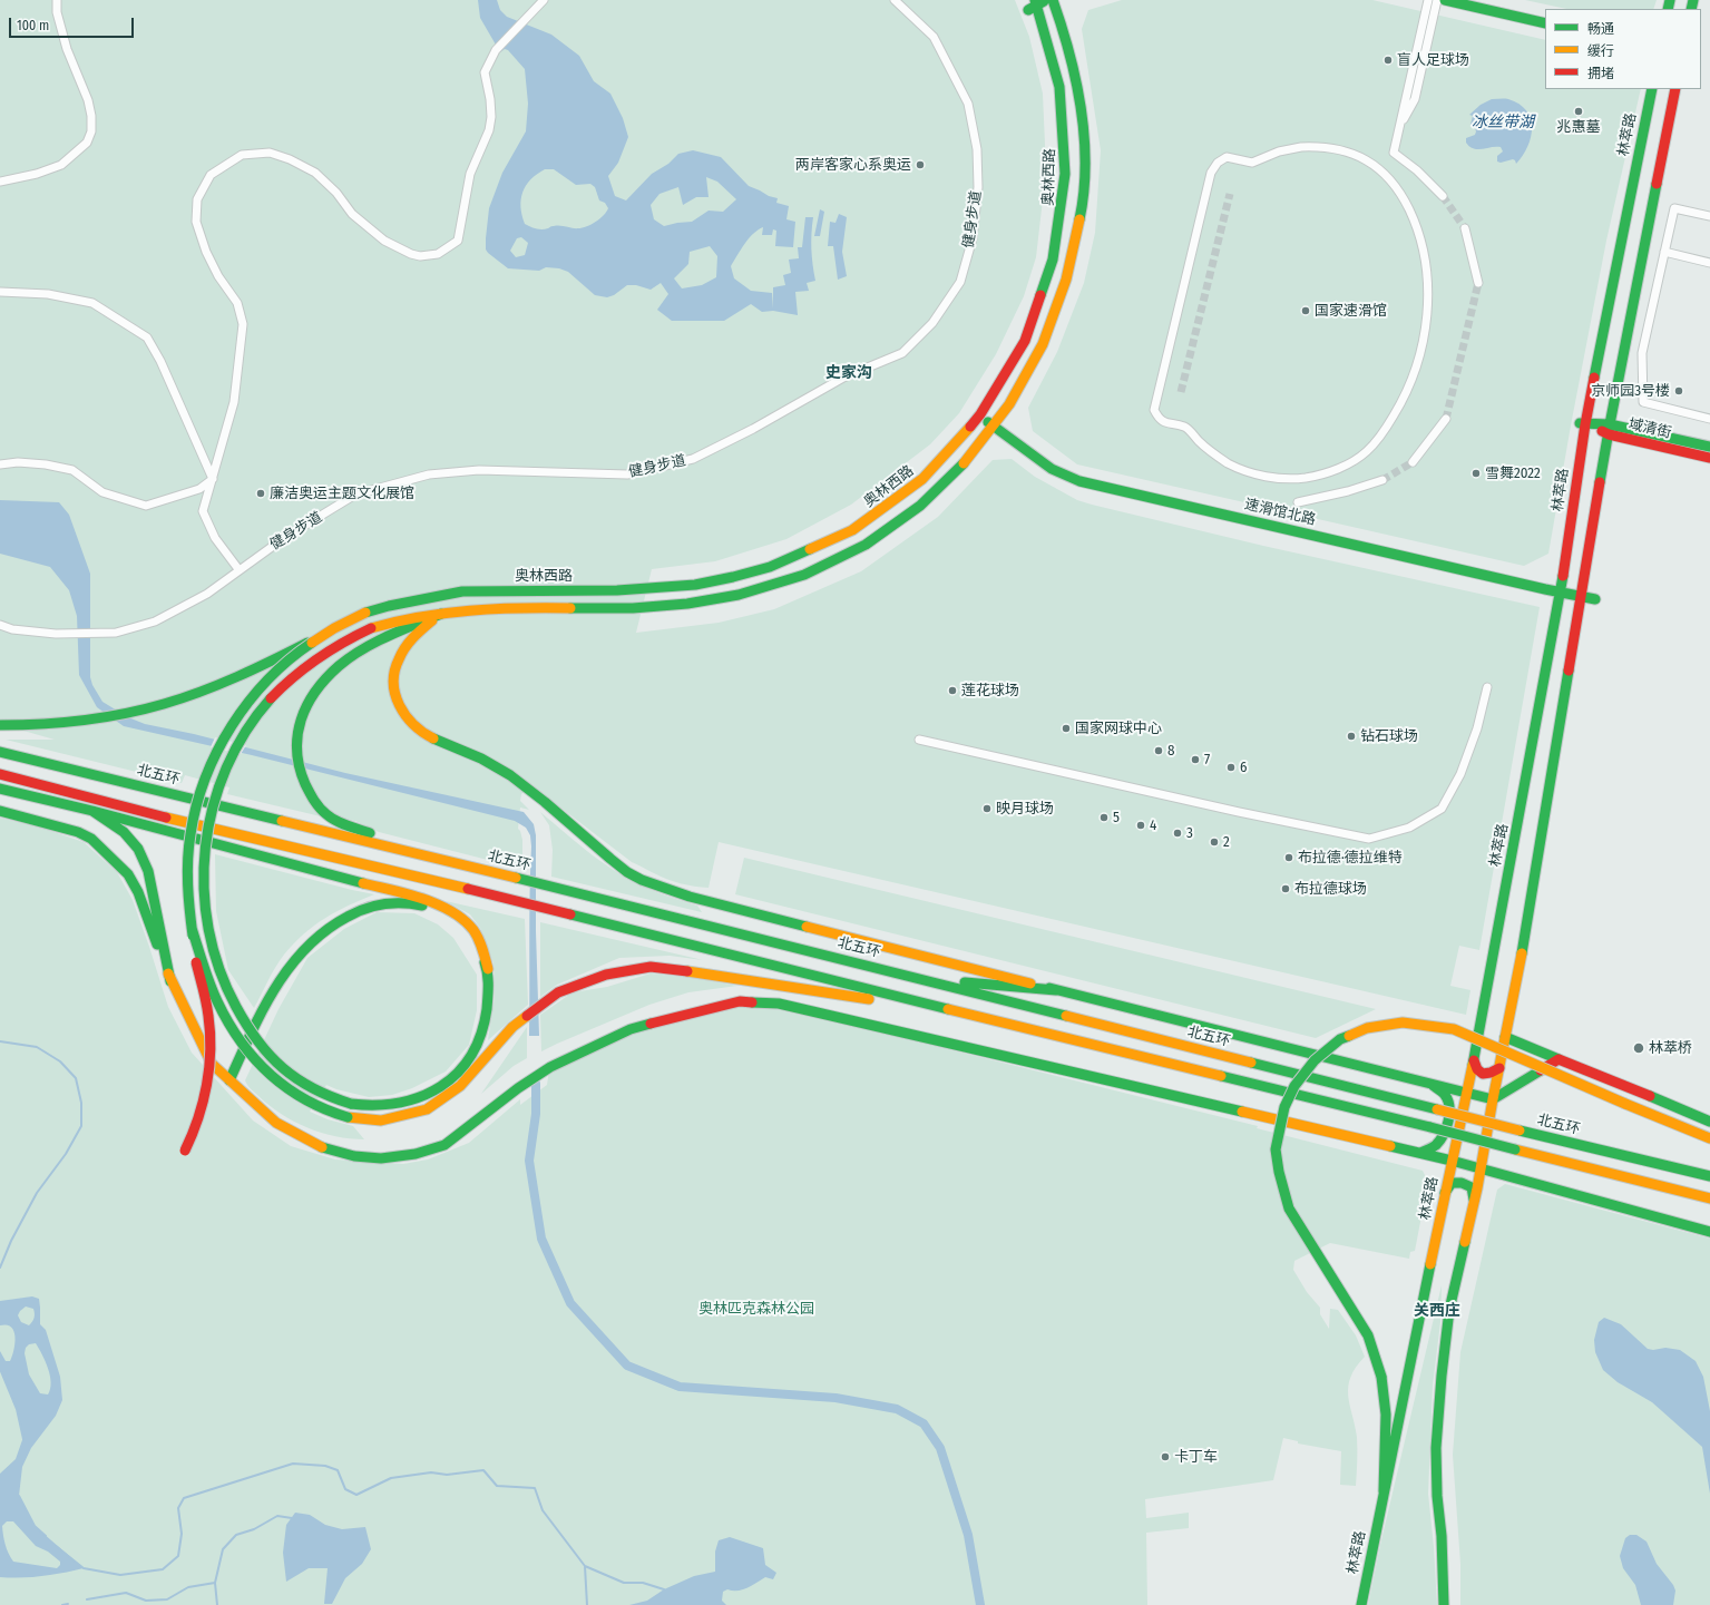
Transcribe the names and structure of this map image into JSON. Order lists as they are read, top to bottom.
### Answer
{
  "streets": {
    "main road": [
      "林萃路",
      "奥林西路",
      "域清街",
      "速滑馆北路",
      "北五环"
    ],
    "street": ["健身步道"]
  },
  "crossings": [
    ["林萃路", "域清街"],
    ["林萃路", "速滑馆北路"],
    ["奥林西路", "速滑馆北路"]
  ],
  "districts": ["史家沟", "关西庄"],
  "water": ["冰丝带湖"],
  "parks": ["奥林匹克森林公园"],
  "places": [
    "盲人足球场",
    "兆惠墓",
    "两岸客家心系奥运",
    "国家速滑馆",
    "京师园3号楼",
    "雪舞2022",
    "廉洁奥运主题文化展馆",
    "莲花球场",
    "国家网球中心",
    "钻石球场",
    "8",
    "7",
    "6",
    "映月球场",
    "5",
    "4",
    "3",
    "2",
    "布拉德·德拉维特",
    "布拉德球场",
    "林萃桥",
    "卡丁车"
  ],
  "legend": ["畅通", "缓行", "拥堵"],
  "scale_bar": "100 m"
}
